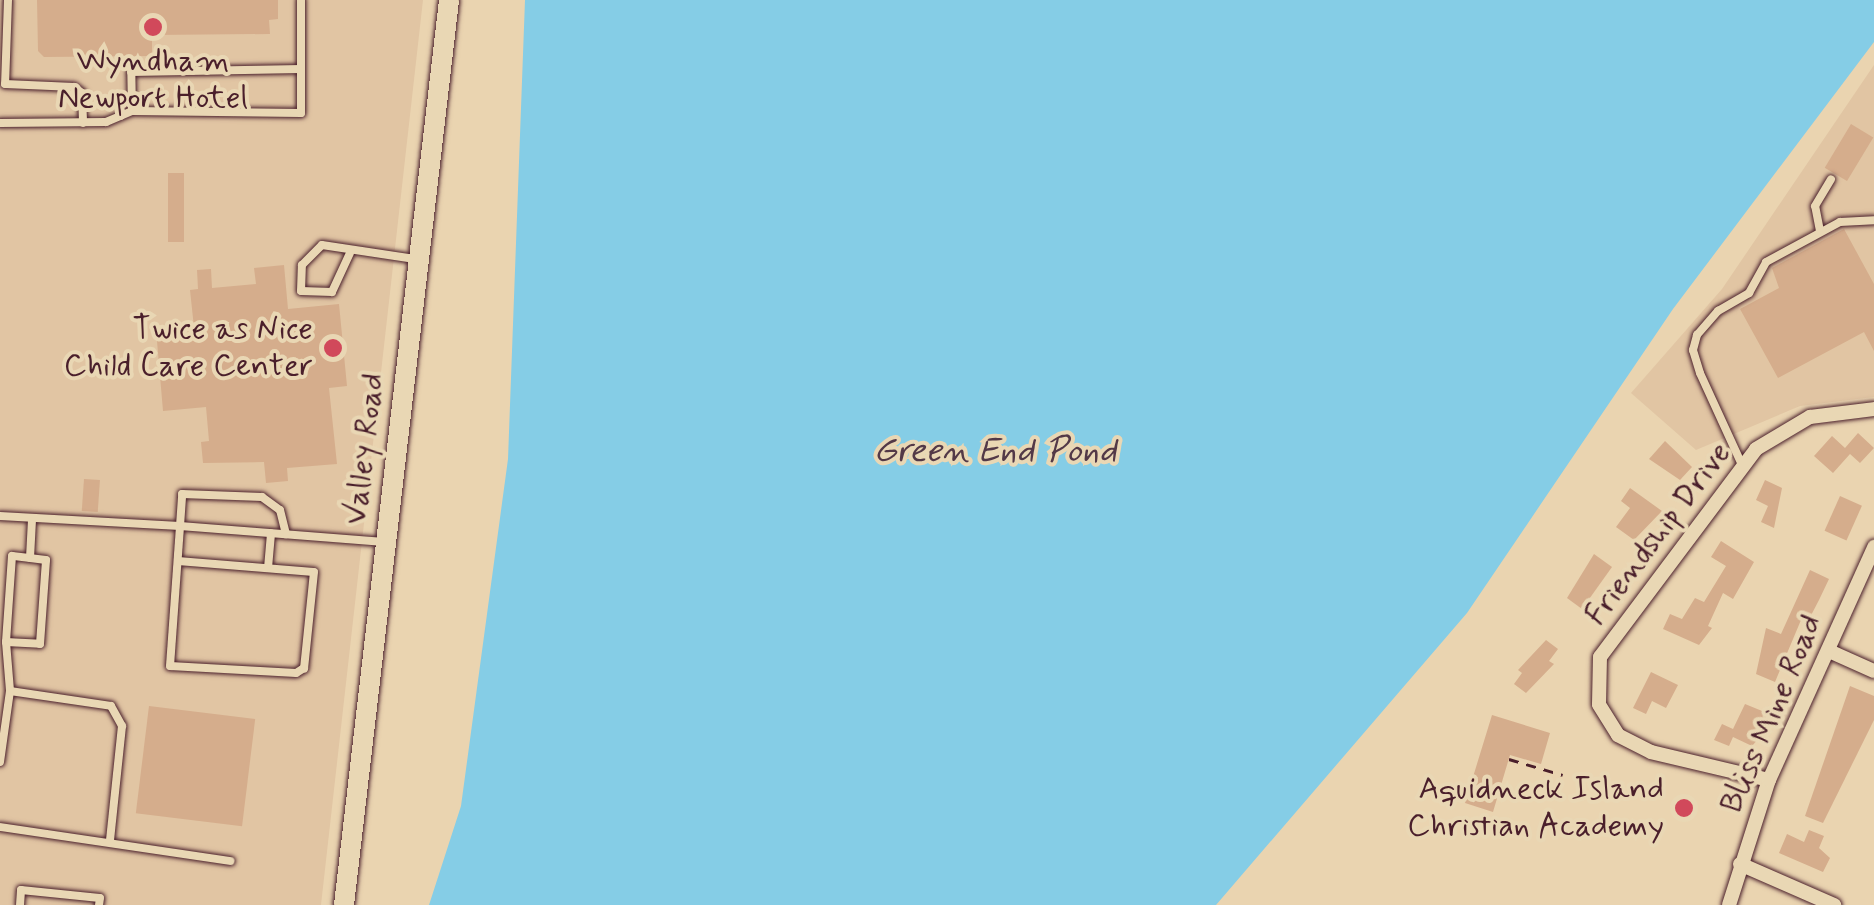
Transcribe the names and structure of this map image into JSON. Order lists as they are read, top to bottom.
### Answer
{
  "streets": {
    "main road": ["Valley Road"],
    "street": ["Friendship Drive", "Bliss Mine Road"]
  },
  "crossings": [
    ["Friendship Drive", "Bliss Mine Road"]
  ],
  "water": ["Green End Pond"],
  "places": ["Wyndham Newport Hotel", "Twice as Nice Child Care Center", "Aquidneck Island Christian Academy"]
}
